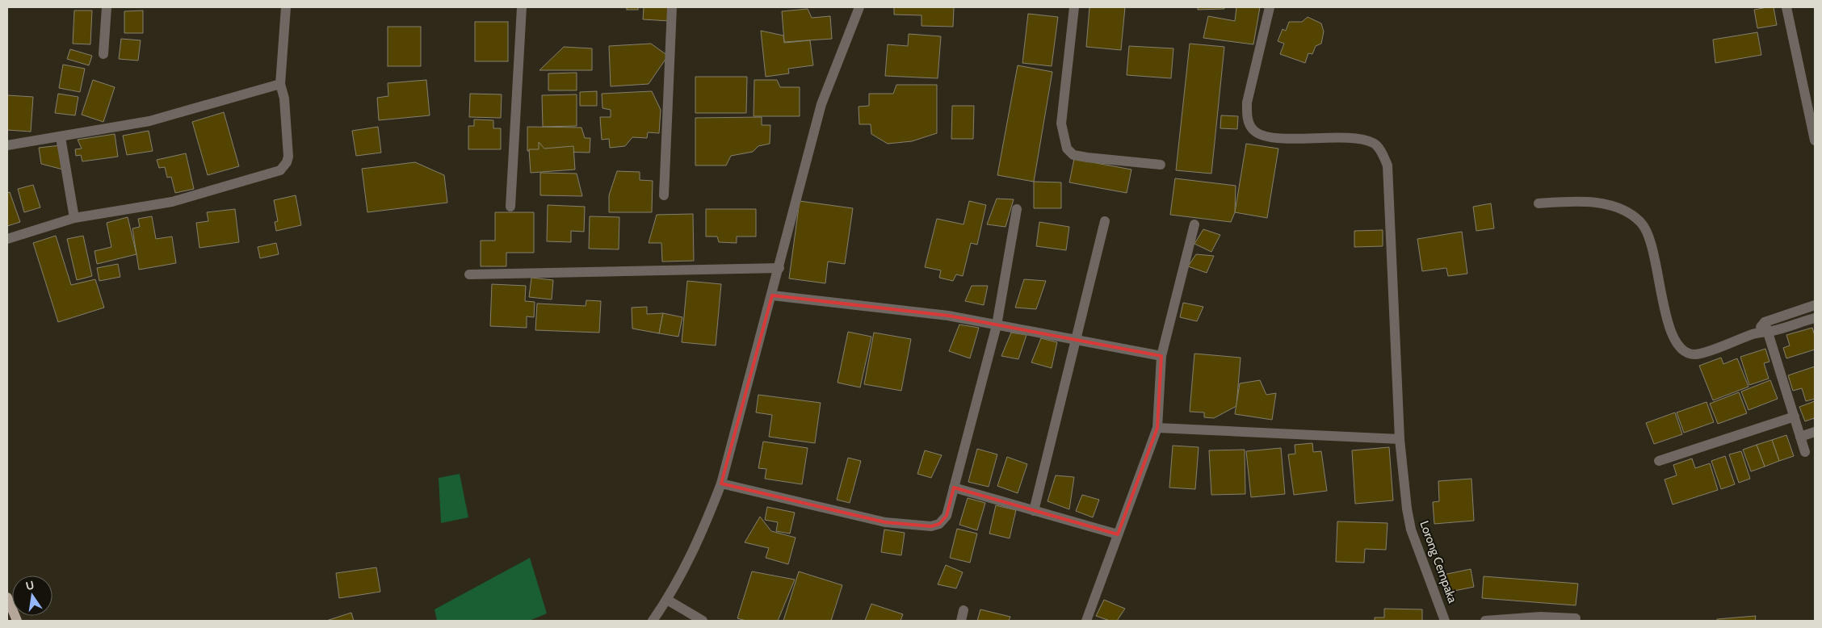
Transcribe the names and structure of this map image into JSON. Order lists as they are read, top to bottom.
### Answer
{
  "streets": {
    "street": ["Lorong Cempaka"]
  },
  "north": "top"
}
